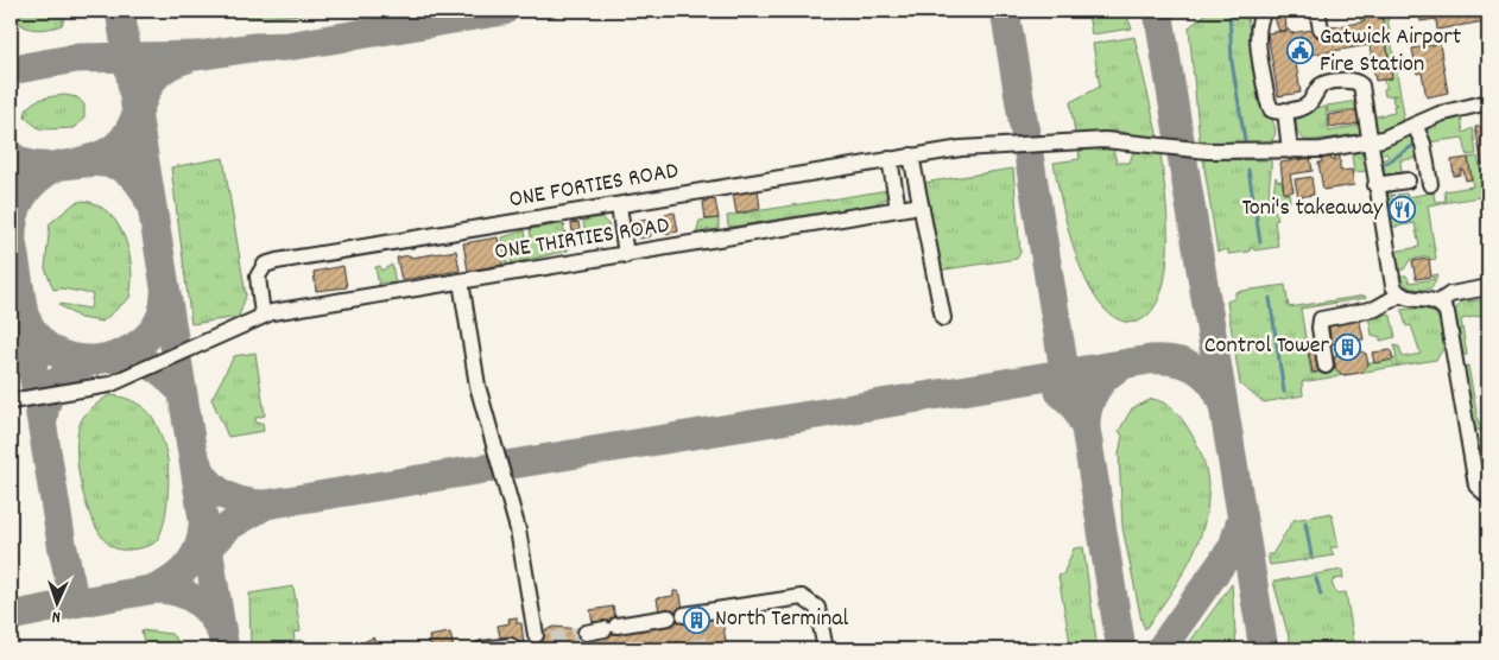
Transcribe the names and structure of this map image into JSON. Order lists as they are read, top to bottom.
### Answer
{
  "streets": {
    "lane": ["ONE FORTIES ROAD", "ONE THIRTIES ROAD"]
  },
  "crossings": [
    ["ONE FORTIES ROAD", "ONE THIRTIES ROAD"]
  ],
  "places": {
    "public building": ["Gatwick Airport Fire Station"],
    "restaurant": ["Toni's takeaway"],
    "building": ["Control Tower", "North Terminal"]
  },
  "north": "bottom"
}
